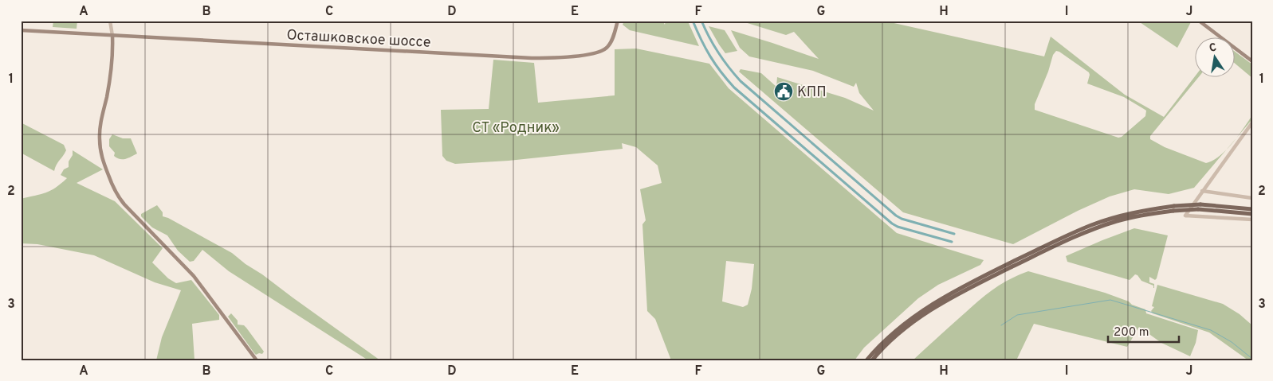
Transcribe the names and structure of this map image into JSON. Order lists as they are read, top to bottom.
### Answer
{
  "streets": {
    "main road": ["Осташковское шоссе"]
  },
  "parks": ["СТ «Родник»"],
  "places": {
    "public building": ["КПП"]
  },
  "scale_bar": "200 m",
  "north": "top",
  "grid": {
    "columns": [
      "A",
      "B",
      "C",
      "D",
      "E",
      "F",
      "G",
      "H",
      "I",
      "J"
    ],
    "rows": ["1", "2", "3"]
  }
}
